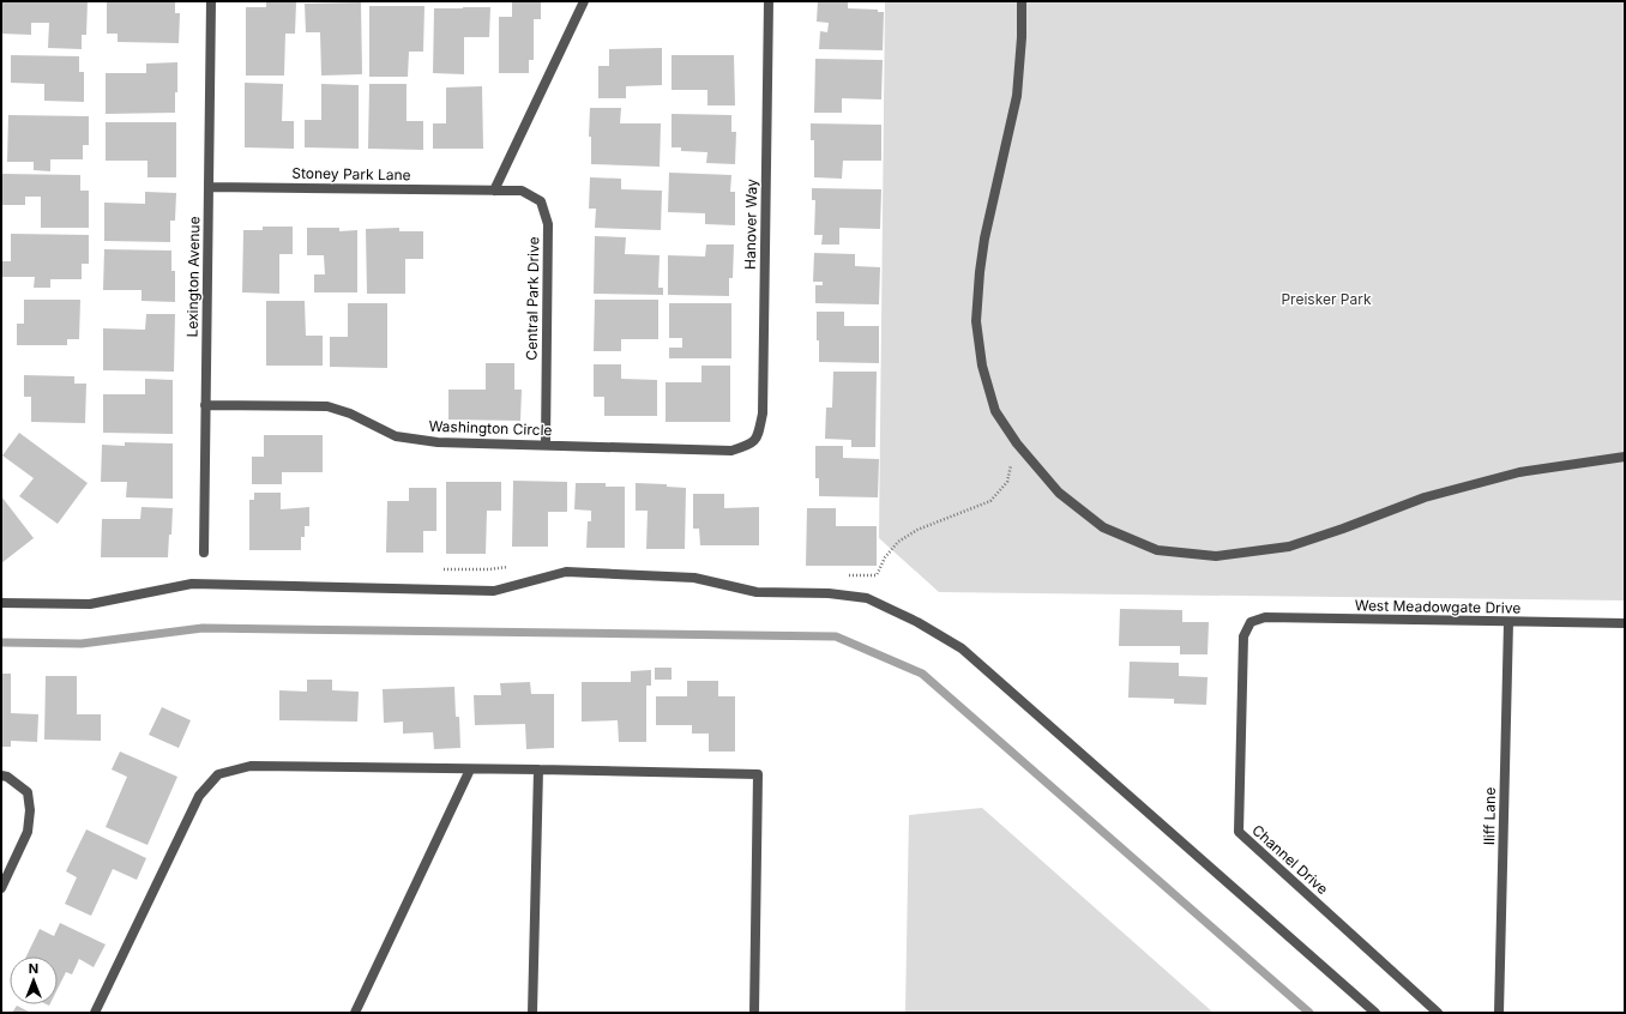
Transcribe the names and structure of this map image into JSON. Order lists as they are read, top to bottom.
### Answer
{
  "streets": {
    "street": [
      "Stoney Park Lane",
      "Hanover Way",
      "Lexington Avenue",
      "Central Park Drive",
      "Washington Circle",
      "West Meadowgate Drive",
      "Iliff Lane",
      "Channel Drive"
    ]
  },
  "crossings": [
    ["Stoney Park Lane", "Lexington Avenue"],
    ["Stoney Park Lane", "Central Park Drive"],
    ["Hanover Way", "Washington Circle"],
    ["Lexington Avenue", "Washington Circle"],
    ["Central Park Drive", "Washington Circle"],
    ["West Meadowgate Drive", "Iliff Lane"],
    ["West Meadowgate Drive", "Channel Drive"]
  ],
  "parks": ["Preisker Park"],
  "north": "top"
}
